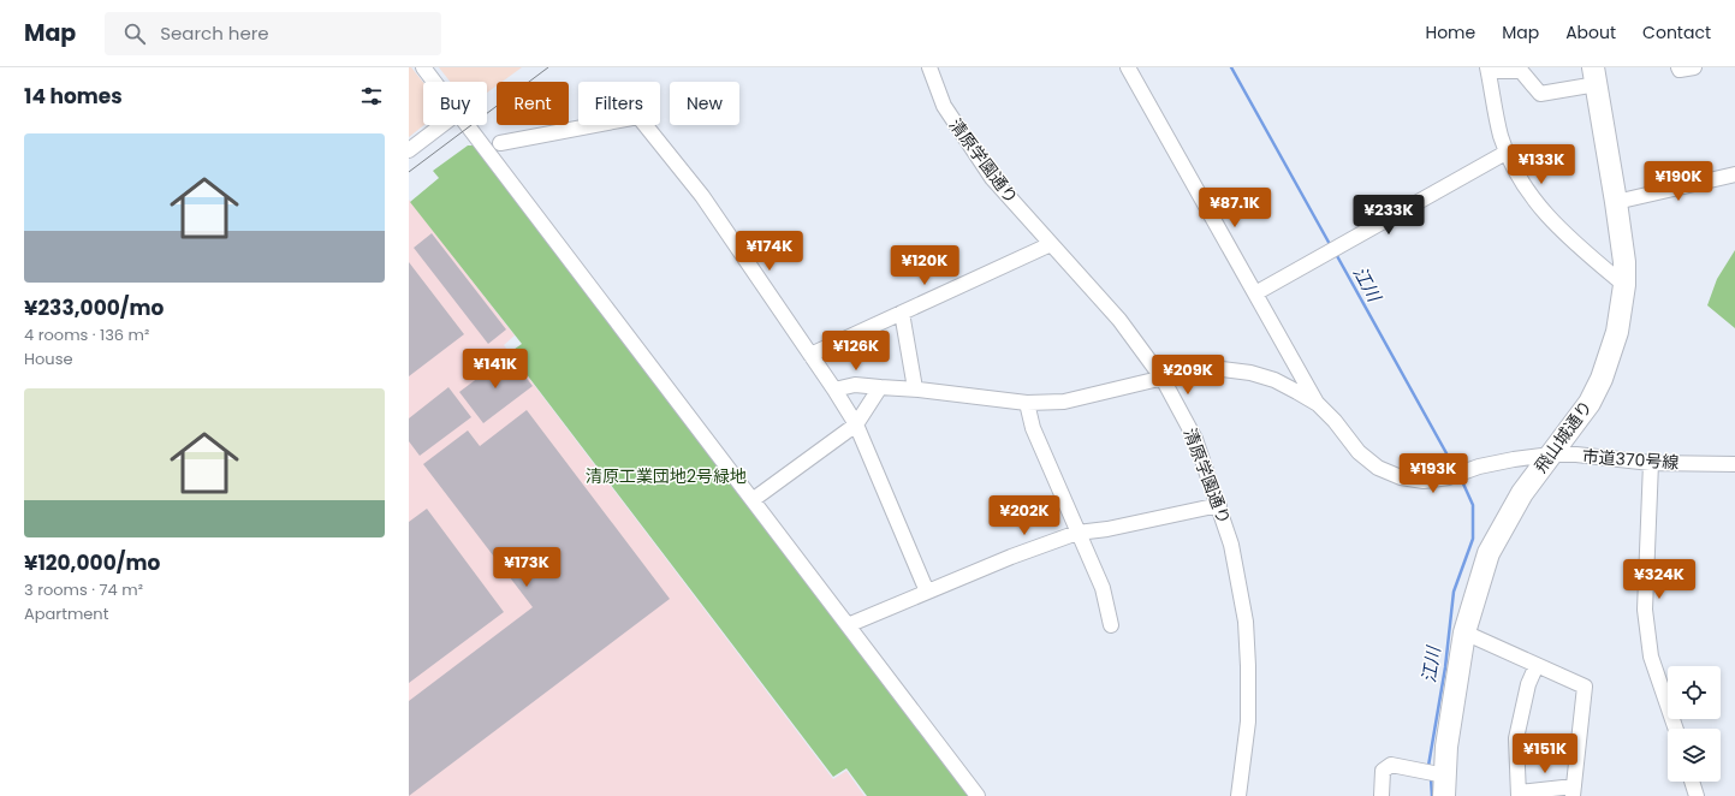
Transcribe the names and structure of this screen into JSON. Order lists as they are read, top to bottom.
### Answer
{
  "streets": {
    "highway": ["飛山城通り"],
    "street": ["清原学園通り", "市道370号線"]
  },
  "crossings": [
    ["清原学園通り", "市道370号線"],
    ["飛山城通り", "市道370号線"]
  ],
  "water": ["江川"],
  "parks": ["清原工業団地2号緑地"],
  "page": {
    "header": "Map",
    "search": "Search here",
    "nav": [
      "Home",
      "Map",
      "About",
      "Contact"
    ],
    "heading": "14 homes",
    "chip": [
      "Buy",
      "Rent",
      "Filters",
      "New"
    ],
    "list": [
      {
        "name": "¥233,000/mo",
        "note": "4 rooms · 136 m² · House"
      },
      {
        "name": "¥120,000/mo",
        "note": "3 rooms · 74 m² · Apartment"
      }
    ],
    "price": [
      "¥133K",
      "¥190K",
      "¥87.1K",
      "¥233K",
      "¥174K",
      "¥120K",
      "¥126K",
      "¥141K",
      "¥209K",
      "¥193K",
      "¥202K",
      "¥173K",
      "¥324K",
      "¥151K"
    ]
  }
}
